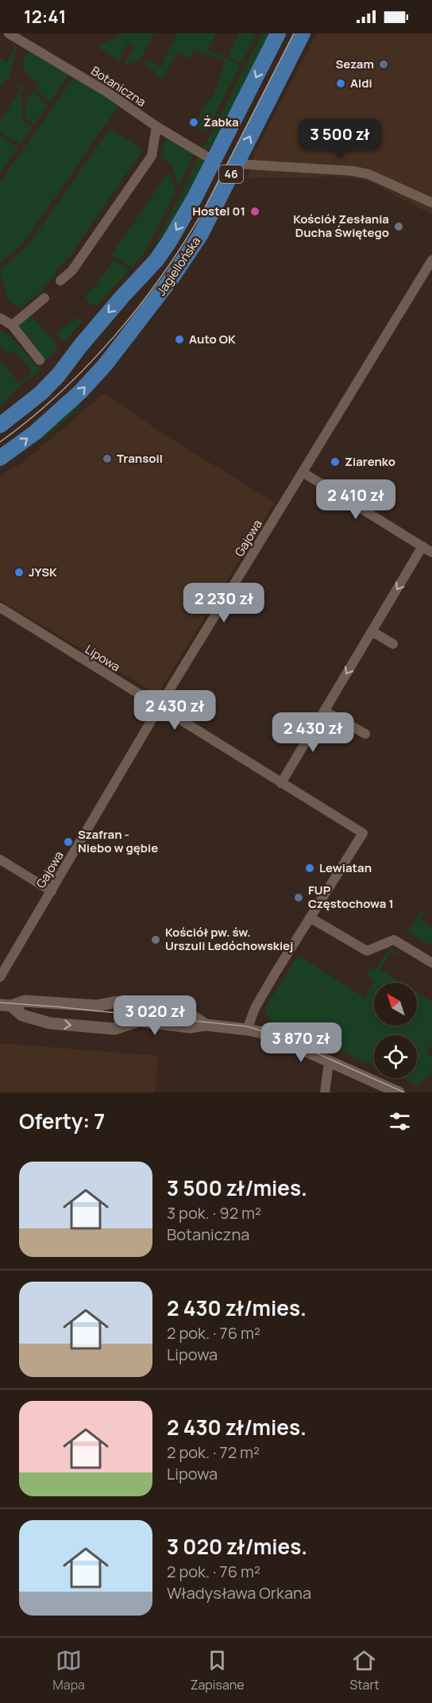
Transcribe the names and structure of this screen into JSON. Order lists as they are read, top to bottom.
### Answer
{
  "streets": {
    "main road": ["46", "Jagiellońska"],
    "street": ["Botaniczna", "Gajowa", "Lipowa"]
  },
  "crossings": [
    ["Botaniczna", "Jagiellońska"],
    ["Gajowa", "Lipowa"]
  ],
  "places": [
    "Sezam",
    "Aldi",
    "Żabka",
    "Hostel 01",
    "Kościół Zesłania Ducha Świętego",
    "Auto OK",
    "Transoil",
    "Ziarenko",
    "JYSK",
    "Szafran - Niebo w gębie",
    "Lewiatan",
    "FUP Częstochowa 1",
    "Kościół pw. św. Urszuli Ledóchowskiej"
  ],
  "north": "top left",
  "page": {
    "status": "12:41",
    "price": [
      "3 500 zł",
      "2 410 zł",
      "2 230 zł",
      "2 430 zł",
      "2 430 zł",
      "3 020 zł",
      "3 870 zł"
    ],
    "heading": "Oferty: 7",
    "list": [
      {
        "name": "3 500 zł/mies.",
        "note": "3 pok. · 92 m² · Botaniczna"
      },
      {
        "name": "2 430 zł/mies.",
        "note": "2 pok. · 76 m² · Lipowa"
      },
      {
        "name": "2 430 zł/mies.",
        "note": "2 pok. · 72 m² · Lipowa"
      },
      {
        "name": "3 020 zł/mies.",
        "note": "2 pok. · 76 m² · Władysława Orkana"
      }
    ],
    "tabs": ["Mapa", "Zapisane", "Start"]
  }
}
